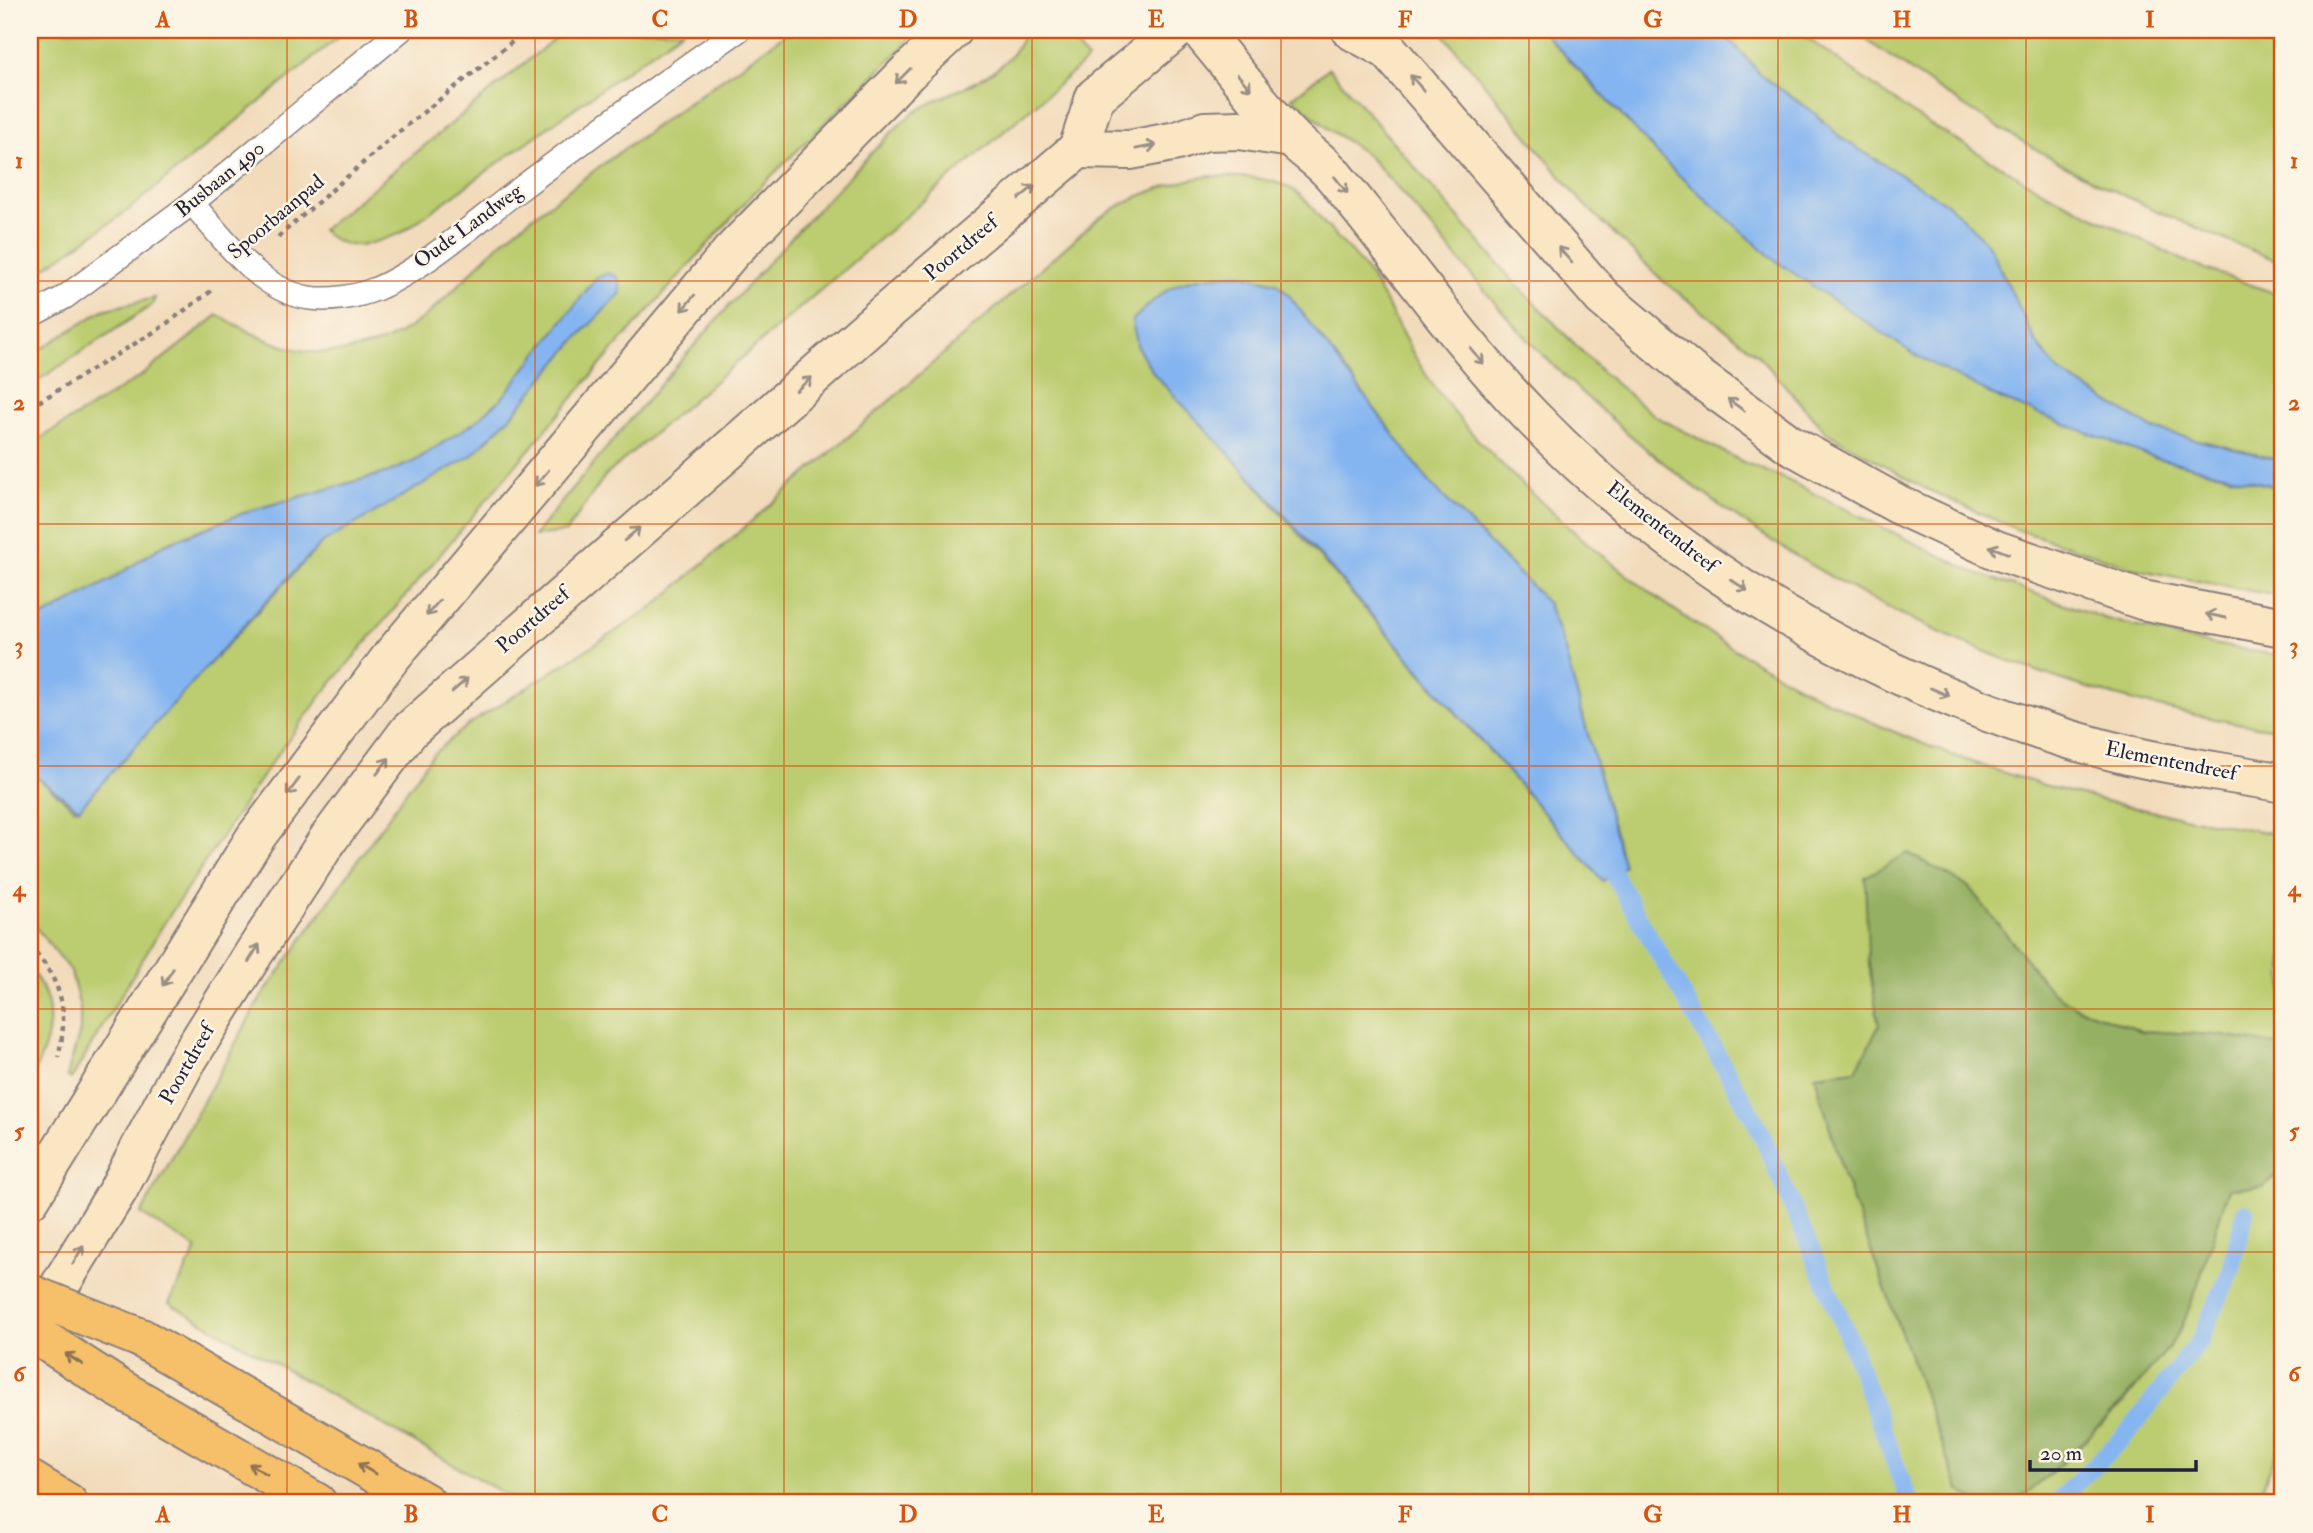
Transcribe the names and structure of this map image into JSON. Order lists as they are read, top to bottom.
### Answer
{
  "streets": {
    "main road": ["Poortdreef", "Elementendreef"],
    "lane": ["Busbaan 490", "Oude Landweg"],
    "path": ["Spoorbaanpad"]
  },
  "crossings": [
    ["Busbaan 490", "Oude Landweg"],
    ["Spoorbaanpad", "Oude Landweg"]
  ],
  "scale_bar": "20 m",
  "grid": {
    "columns": [
      "A",
      "B",
      "C",
      "D",
      "E",
      "F",
      "G",
      "H",
      "I"
    ],
    "rows": [
      "1",
      "2",
      "3",
      "4",
      "5",
      "6"
    ]
  }
}
